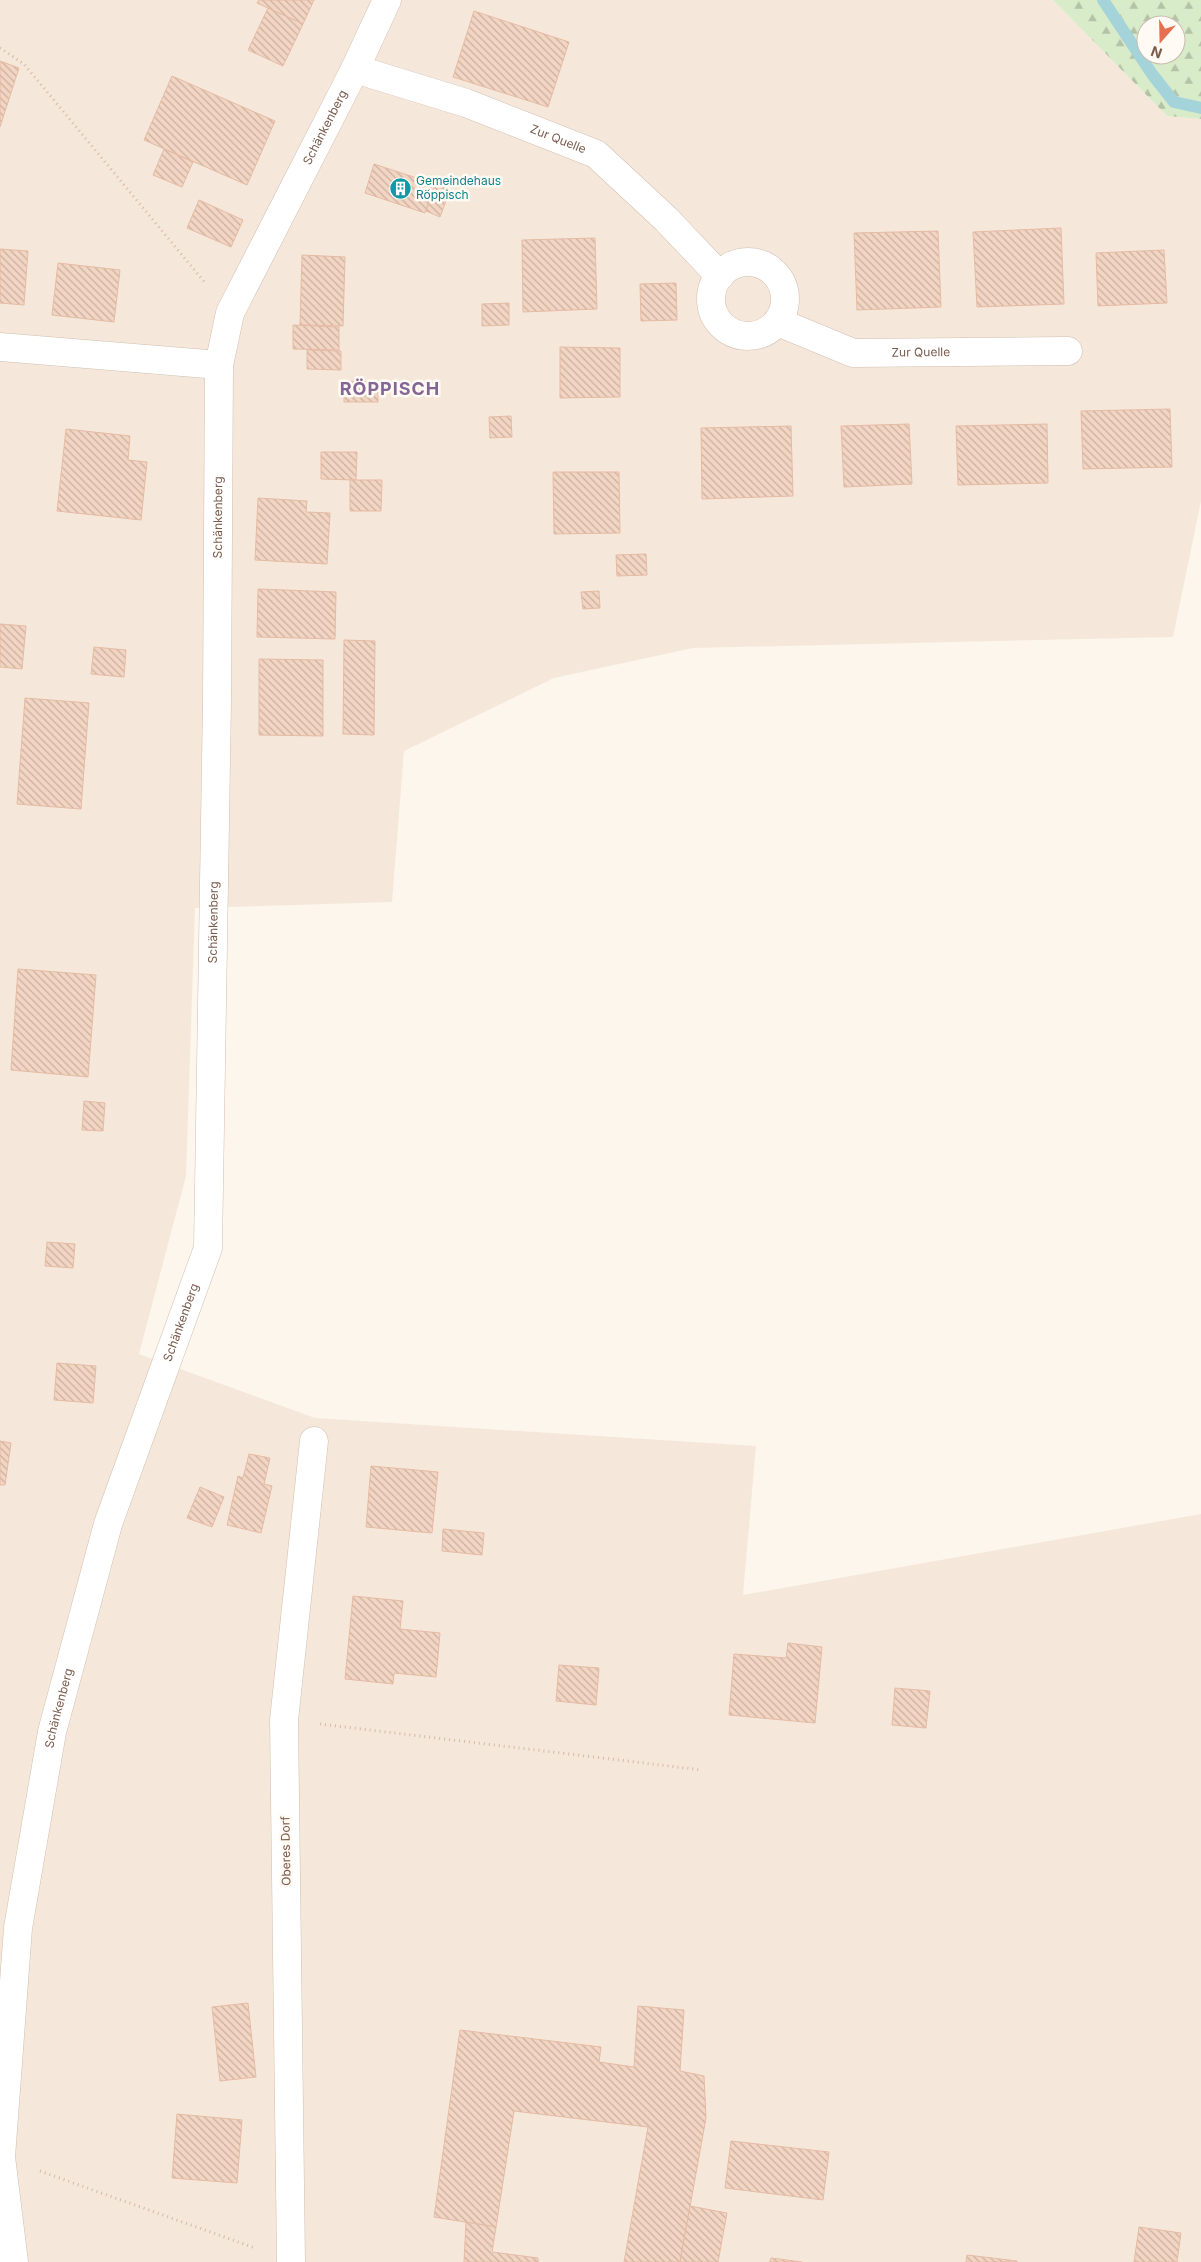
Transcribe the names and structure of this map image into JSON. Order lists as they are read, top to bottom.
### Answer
{
  "streets": {
    "street": ["Schänkenberg", "Zur Quelle", "Oberes Dorf"]
  },
  "crossings": [
    ["Schänkenberg", "Zur Quelle"]
  ],
  "districts": ["RÖPPISCH"],
  "places": {
    "building": ["Gemeindehaus Röppisch"]
  },
  "north": "bottom"
}
